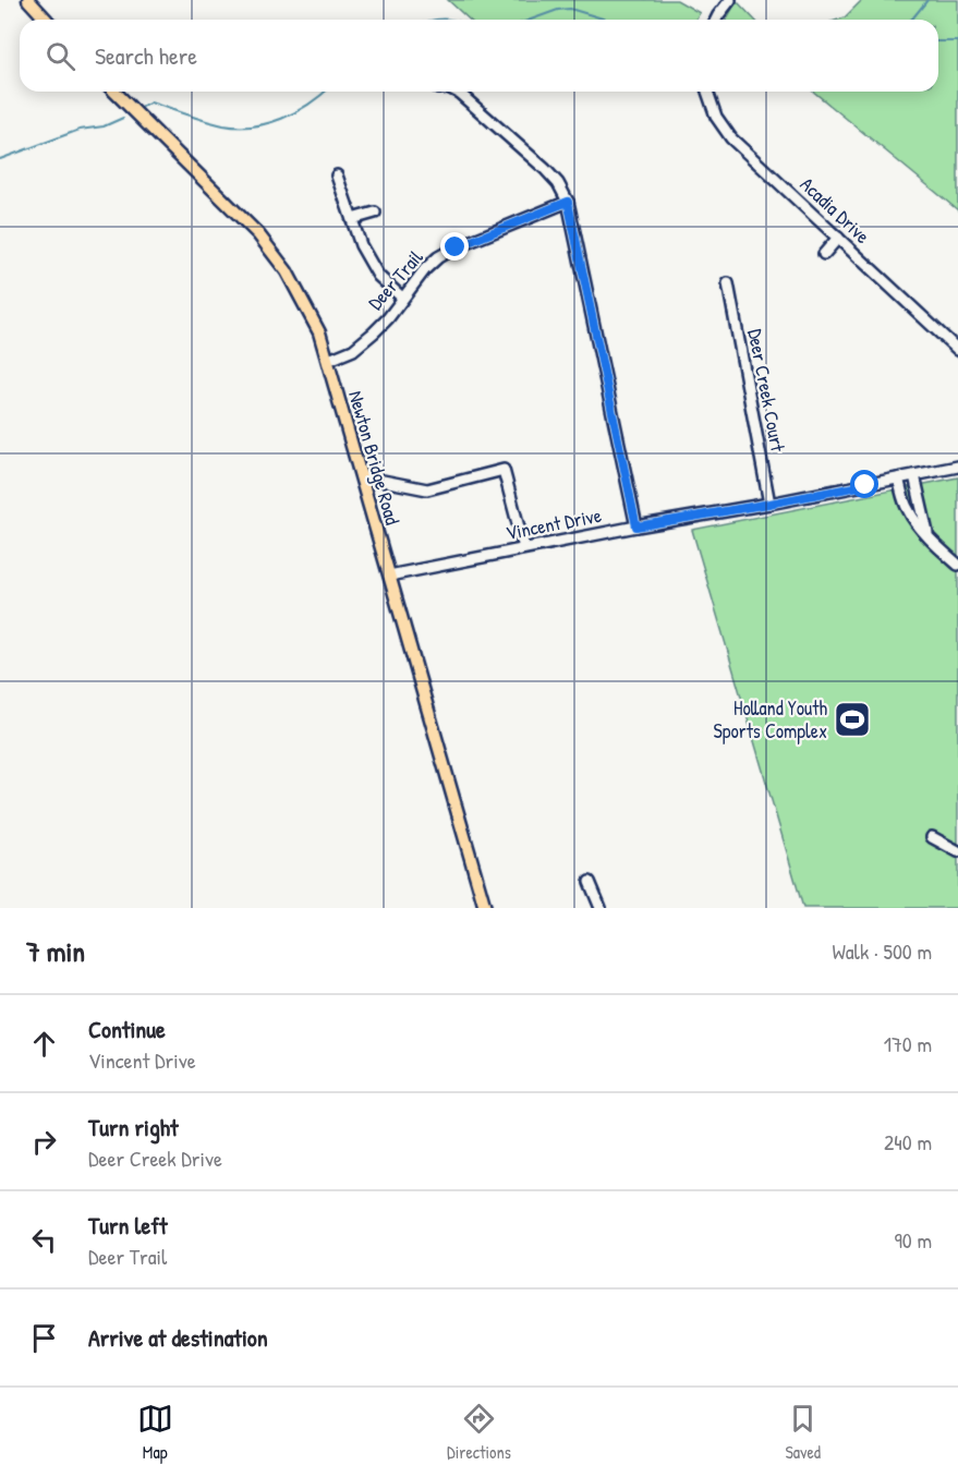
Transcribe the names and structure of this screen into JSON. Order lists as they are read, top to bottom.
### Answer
{
  "streets": {
    "main road": ["Newton Bridge Road"],
    "street": [
      "Acadia Drive",
      "Deer Trail",
      "Deer Creek Court",
      "Vincent Drive"
    ]
  },
  "crossings": [
    ["Deer Trail", "Newton Bridge Road"],
    ["Deer Creek Court", "Vincent Drive"],
    ["Newton Bridge Road", "Vincent Drive"]
  ],
  "places": {
    "sports": ["Holland Youth Sports Complex"]
  },
  "page": {
    "search": "Search here",
    "heading": ["7 min", "Walk · 500 m"],
    "list": [
      ["Continue", "Vincent Drive", "170 m"],
      ["Turn right", "Deer Creek Drive", "240 m"],
      ["Turn left", "Deer Trail", "90 m"],
      "Arrive at destination"
    ],
    "nav": ["Map", "Directions", "Saved"]
  }
}
